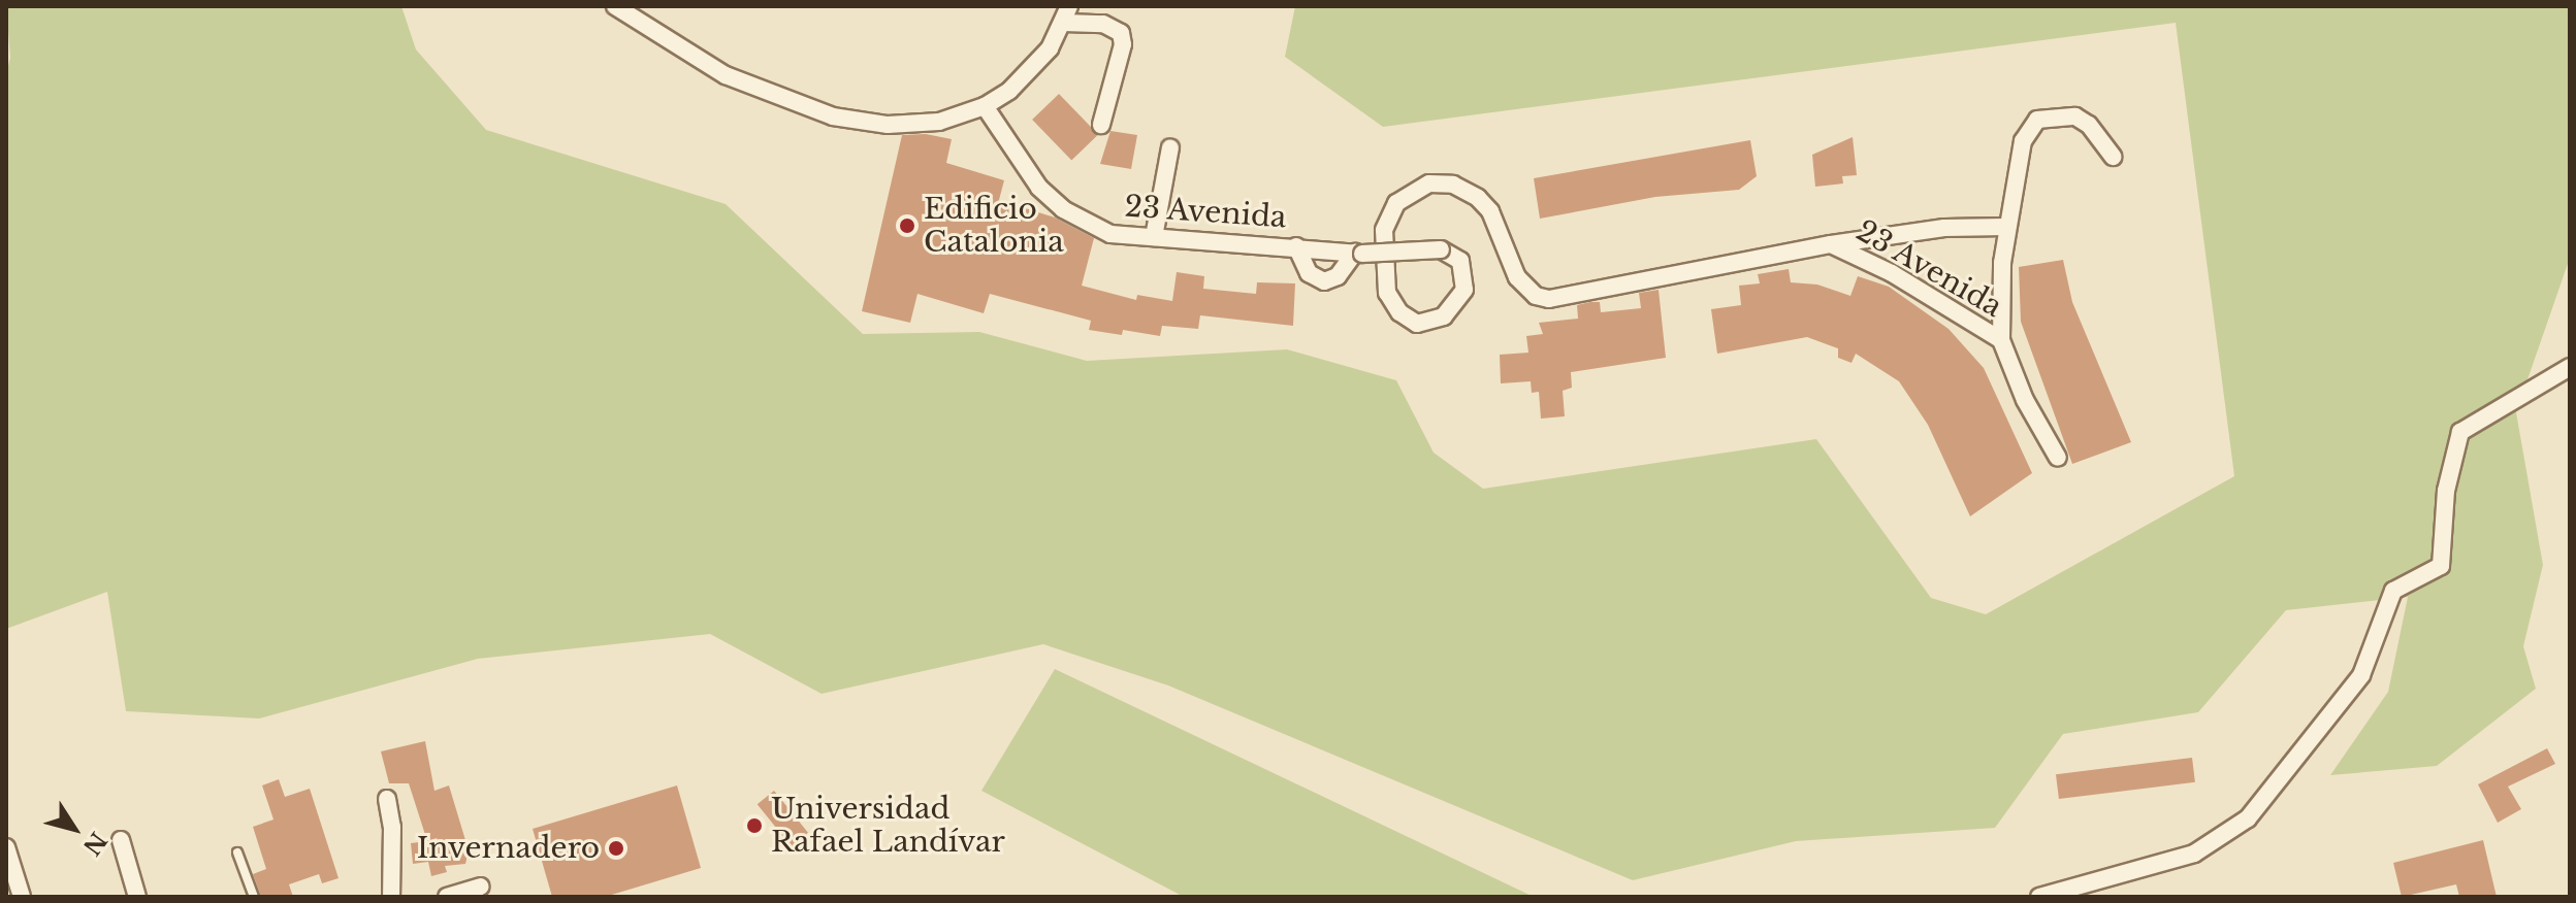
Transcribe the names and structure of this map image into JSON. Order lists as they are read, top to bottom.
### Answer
{
  "streets": {
    "street": ["23 Avenida"]
  },
  "places": ["Edificio Catalonia", "Universidad Rafael Landívar", "Invernadero"],
  "north": "bottom right"
}
